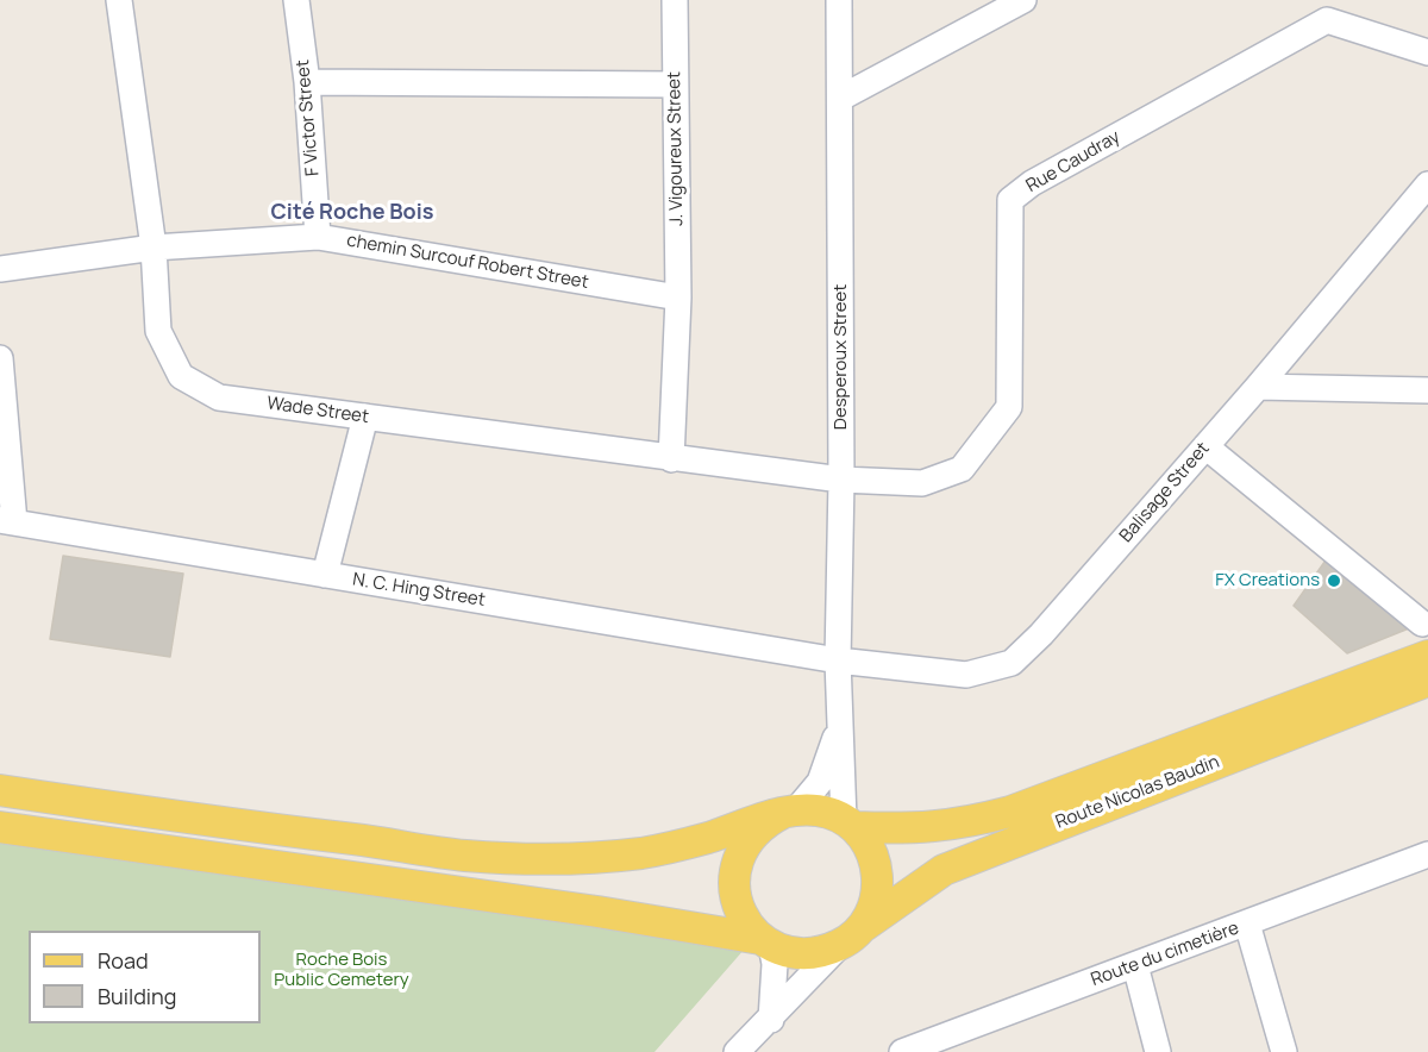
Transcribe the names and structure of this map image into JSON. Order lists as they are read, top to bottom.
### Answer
{
  "streets": {
    "main road": ["Route Nicolas Baudin"],
    "street": [
      "F Victor Street",
      "J. Vigoureux Street",
      "Rue Caudray",
      "chemin Surcouf Robert Street",
      "Desperoux Street",
      "Wade Street",
      "Balisage Street",
      "N. C. Hing Street",
      "Route du cimetière"
    ]
  },
  "crossings": [
    ["F Victor Street", "chemin Surcouf Robert Street"],
    ["J. Vigoureux Street", "chemin Surcouf Robert Street"],
    ["J. Vigoureux Street", "Wade Street"],
    ["Rue Caudray", "Desperoux Street"],
    ["Rue Caudray", "Wade Street"],
    ["chemin Surcouf Robert Street", "Wade Street"],
    ["Desperoux Street", "Wade Street"],
    ["Desperoux Street", "Balisage Street"],
    ["Desperoux Street", "N. C. Hing Street"],
    ["Desperoux Street", "Route Nicolas Baudin"],
    ["Balisage Street", "N. C. Hing Street"]
  ],
  "districts": ["Cité Roche Bois"],
  "parks": ["Roche Bois Public Cemetery"],
  "places": ["FX Creations"],
  "legend": ["Road", "Building"]
}
